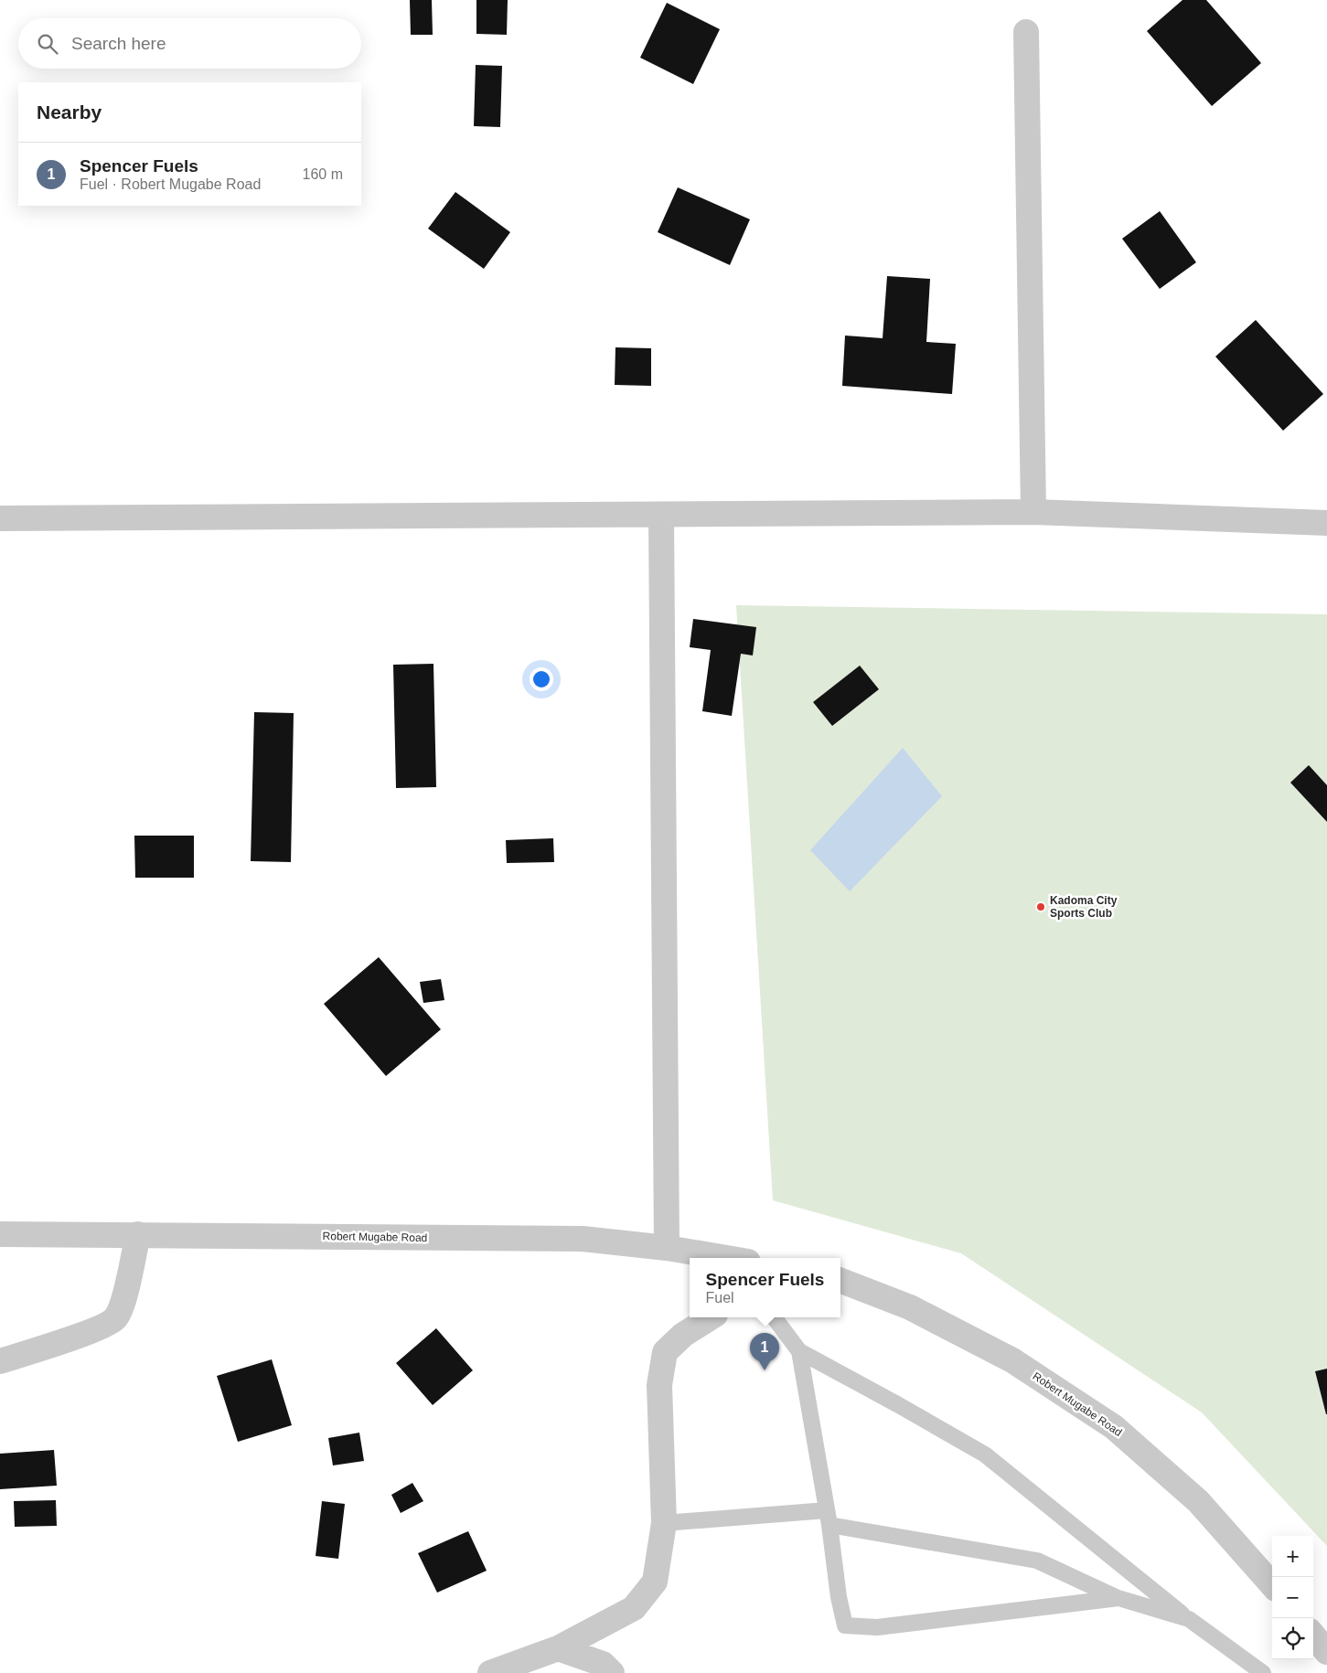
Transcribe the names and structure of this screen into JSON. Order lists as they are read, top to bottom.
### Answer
{
  "streets": {
    "street": ["Robert Mugabe Road"]
  },
  "places": ["Kadoma City Sports Club"],
  "page": {
    "search": "Search here",
    "heading": "Nearby",
    "list": [
      {
        "mark": "1",
        "name": "Spencer Fuels",
        "note": "Fuel · Robert Mugabe Road",
        "value": "160 m"
      }
    ],
    "popup": ["Spencer Fuels", "Fuel"],
    "pins": "1",
    "map_buttons": ["+", "−"]
  }
}
